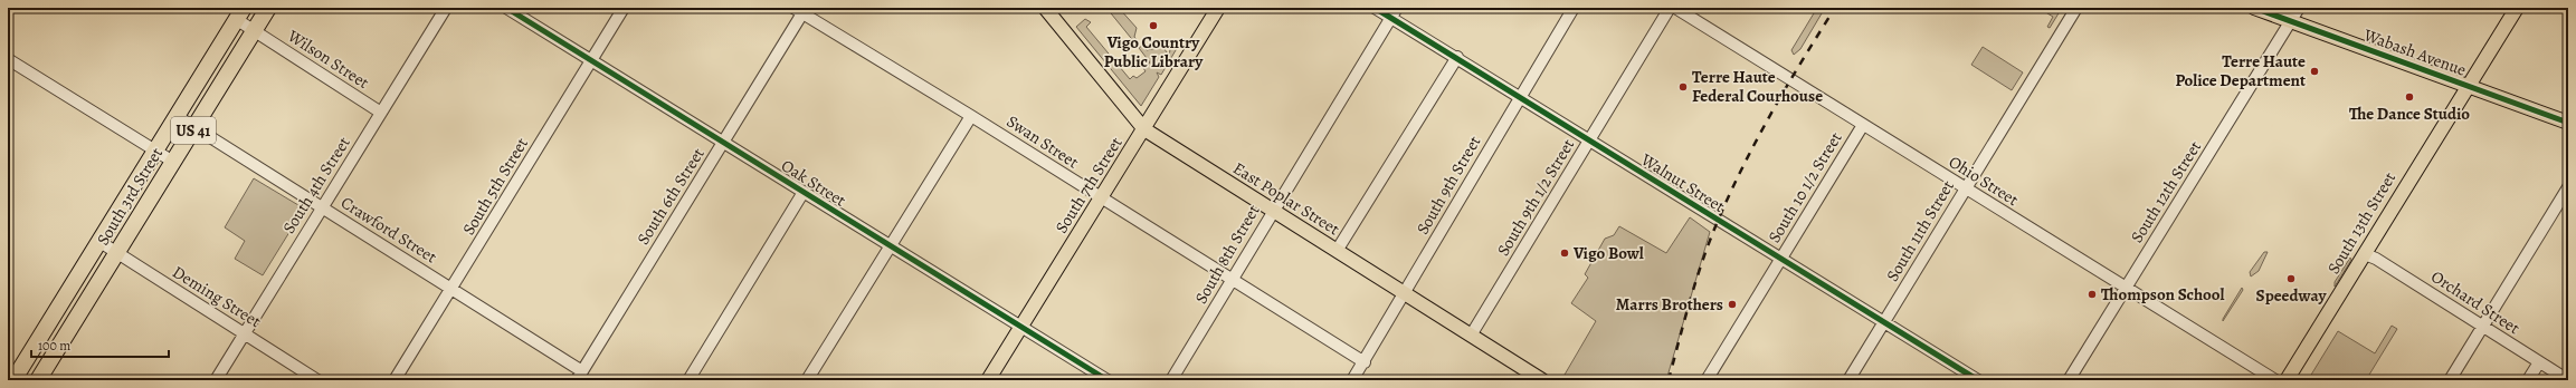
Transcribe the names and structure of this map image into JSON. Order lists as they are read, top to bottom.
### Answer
{
  "streets": {
    "highway": ["US 41", "South 3rd Street"],
    "main road": [
      "Wabash Avenue",
      "South 7th Street",
      "East Poplar Street",
      "South 13th Street"
    ],
    "street": [
      "Wilson Street",
      "Swan Street",
      "Ohio Street",
      "Oak Street",
      "Walnut Street",
      "South 4th Street",
      "South 9th Street",
      "South 5th Street",
      "South 10 1/2 Street",
      "South 12th Street",
      "South 6th Street",
      "South 9th 1/2 Street",
      "Crawford Street",
      "South 11th Street",
      "South 8th Street",
      "Deming Street",
      "Orchard Street"
    ]
  },
  "crossings": [
    ["Wabash Avenue", "South 12th Street"],
    ["Wabash Avenue", "South 13th Street"],
    ["Wilson Street", "South 4th Street"],
    ["Wilson Street", "South 3rd Street"],
    ["Swan Street", "South 7th Street"],
    ["Swan Street", "South 9th Street"],
    ["Swan Street", "South 6th Street"],
    ["Swan Street", "South 8th Street"],
    ["Ohio Street", "South 10 1/2 Street"],
    ["Ohio Street", "South 12th Street"],
    ["Ohio Street", "South 11th Street"],
    ["Oak Street", "South 7th Street"],
    ["Oak Street", "South 5th Street"],
    ["Oak Street", "South 6th Street"],
    ["Walnut Street", "South 9th Street"],
    ["Walnut Street", "South 10 1/2 Street"],
    ["Walnut Street", "South 9th 1/2 Street"],
    ["Walnut Street", "South 11th Street"],
    ["Walnut Street", "South 8th Street"],
    ["South 4th Street", "Crawford Street"],
    ["South 4th Street", "Deming Street"],
    ["South 7th Street", "East Poplar Street"],
    ["South 9th Street", "East Poplar Street"],
    ["South 5th Street", "Crawford Street"],
    ["South 3rd Street", "Crawford Street"],
    ["South 3rd Street", "Deming Street"],
    ["South 6th Street", "Crawford Street"],
    ["South 9th 1/2 Street", "East Poplar Street"],
    ["East Poplar Street", "South 8th Street"],
    ["South 13th Street", "Orchard Street"]
  ],
  "places": [
    "Vigo Country Public Library",
    "Terre Haute Police Department",
    "Terre Haute Federal Courhouse",
    "The Dance Studio",
    "Vigo Bowl",
    "Speedway",
    "Thompson School",
    "Marrs Brothers"
  ],
  "scale_bar": "100 m"
}
